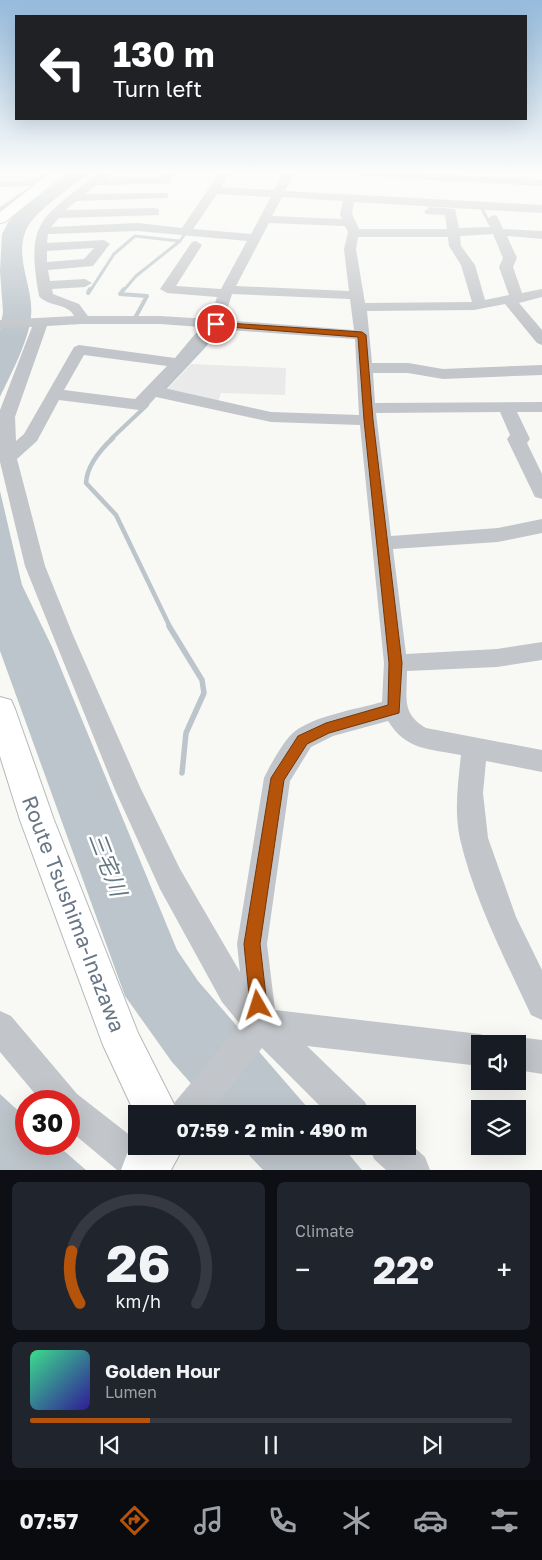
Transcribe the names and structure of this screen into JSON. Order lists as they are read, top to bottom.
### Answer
{
  "streets": {
    "main road": ["Route Tsushima-Inazawa"]
  },
  "water": ["三宅川"],
  "page": {
    "turn": ["130 m", "Turn left"],
    "limit": "30",
    "trip": "07:59 · 2 min · 490 m",
    "tile": "Climate",
    "heat": ["−", "22°", "+"],
    "song": ["Golden Hour", "Lumen"],
    "tabs": "07:57",
    "gauge": ["26", "km/h"]
  }
}
